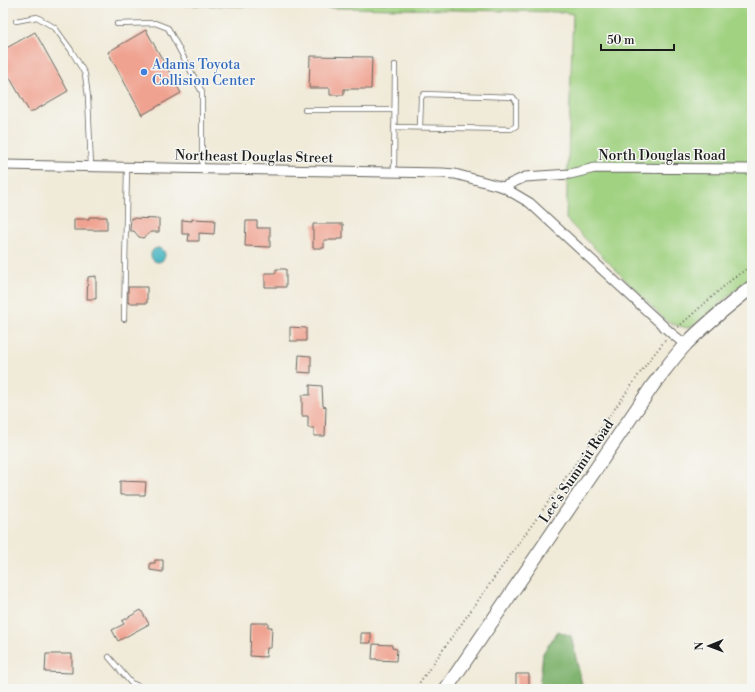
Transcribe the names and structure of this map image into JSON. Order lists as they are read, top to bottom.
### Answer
{
  "streets": {
    "main road": ["Lee's Summit Road"],
    "street": ["North Douglas Road", "Northeast Douglas Street"]
  },
  "crossings": [
    ["North Douglas Road", "Northeast Douglas Street"],
    ["Northeast Douglas Street", "Lee's Summit Road"]
  ],
  "places": ["Adams Toyota Collision Center"],
  "scale_bar": "50 m",
  "north": "left"
}
